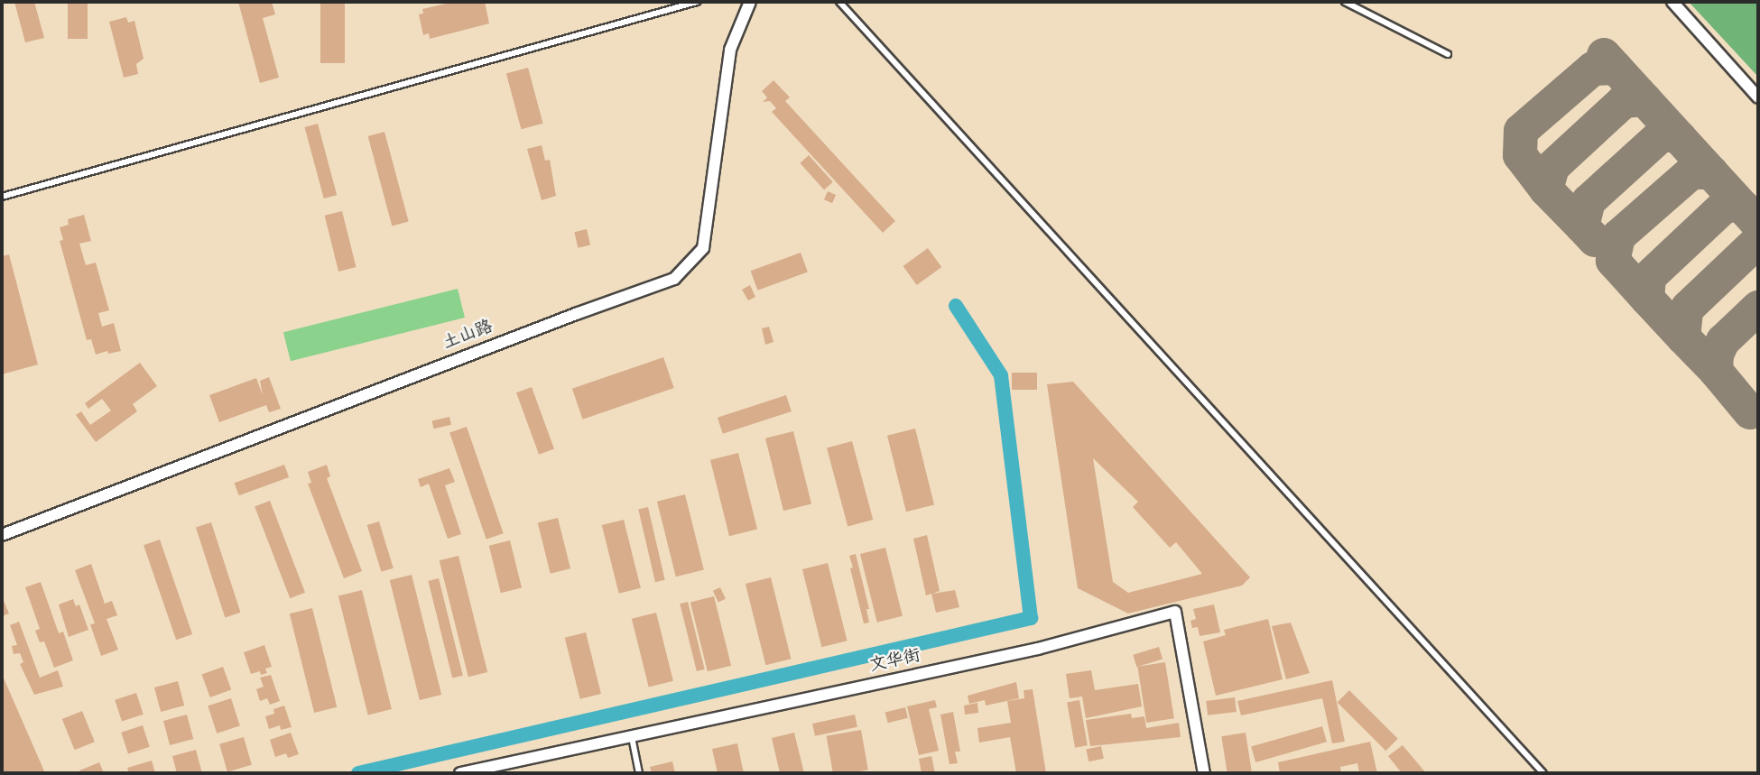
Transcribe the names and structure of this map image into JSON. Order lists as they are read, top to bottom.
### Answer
{
  "streets": {
    "street": ["土山路", "文华街"]
  }
}
